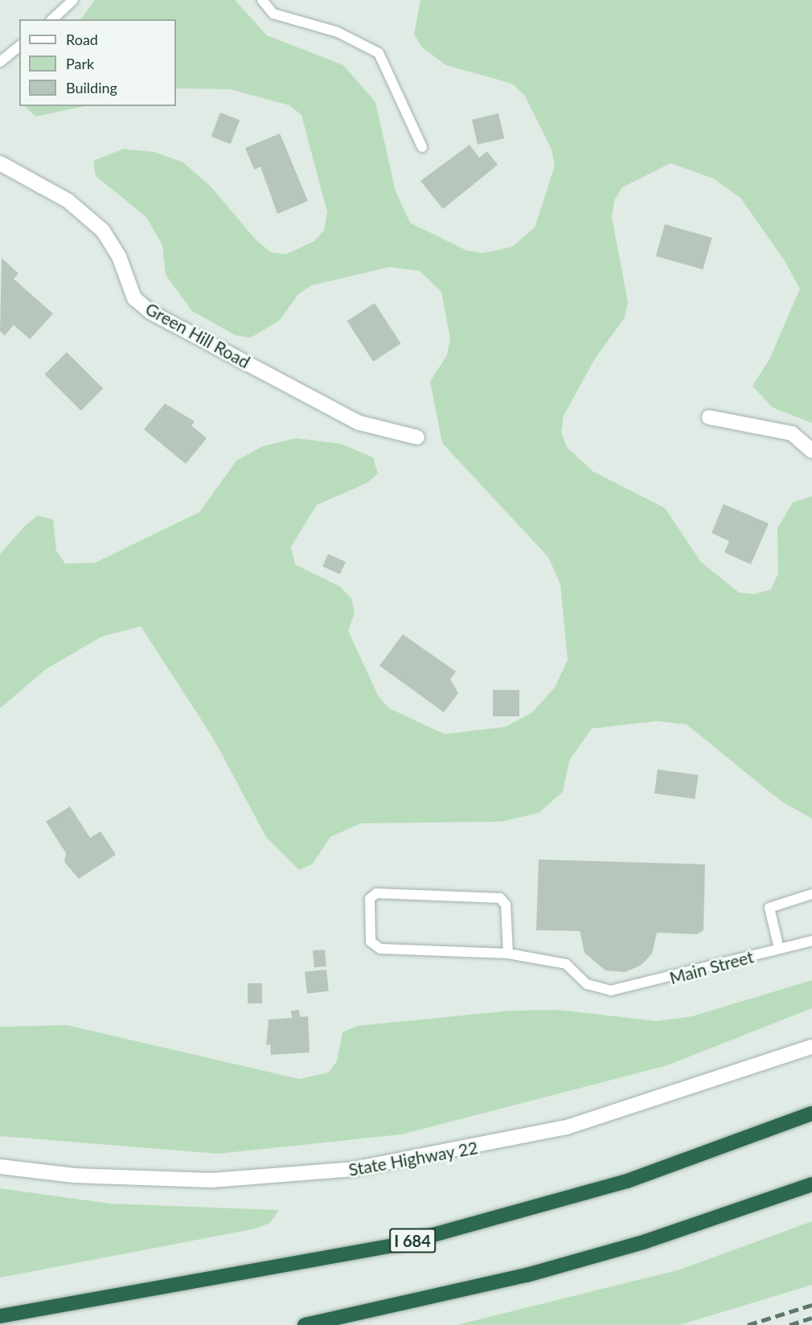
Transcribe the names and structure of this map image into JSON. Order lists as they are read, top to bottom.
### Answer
{
  "streets": {
    "highway": ["I 684"],
    "main road": ["Green Hill Road", "State Highway 22"],
    "lane": ["Main Street"]
  },
  "legend": ["Road", "Park", "Building"]
}
